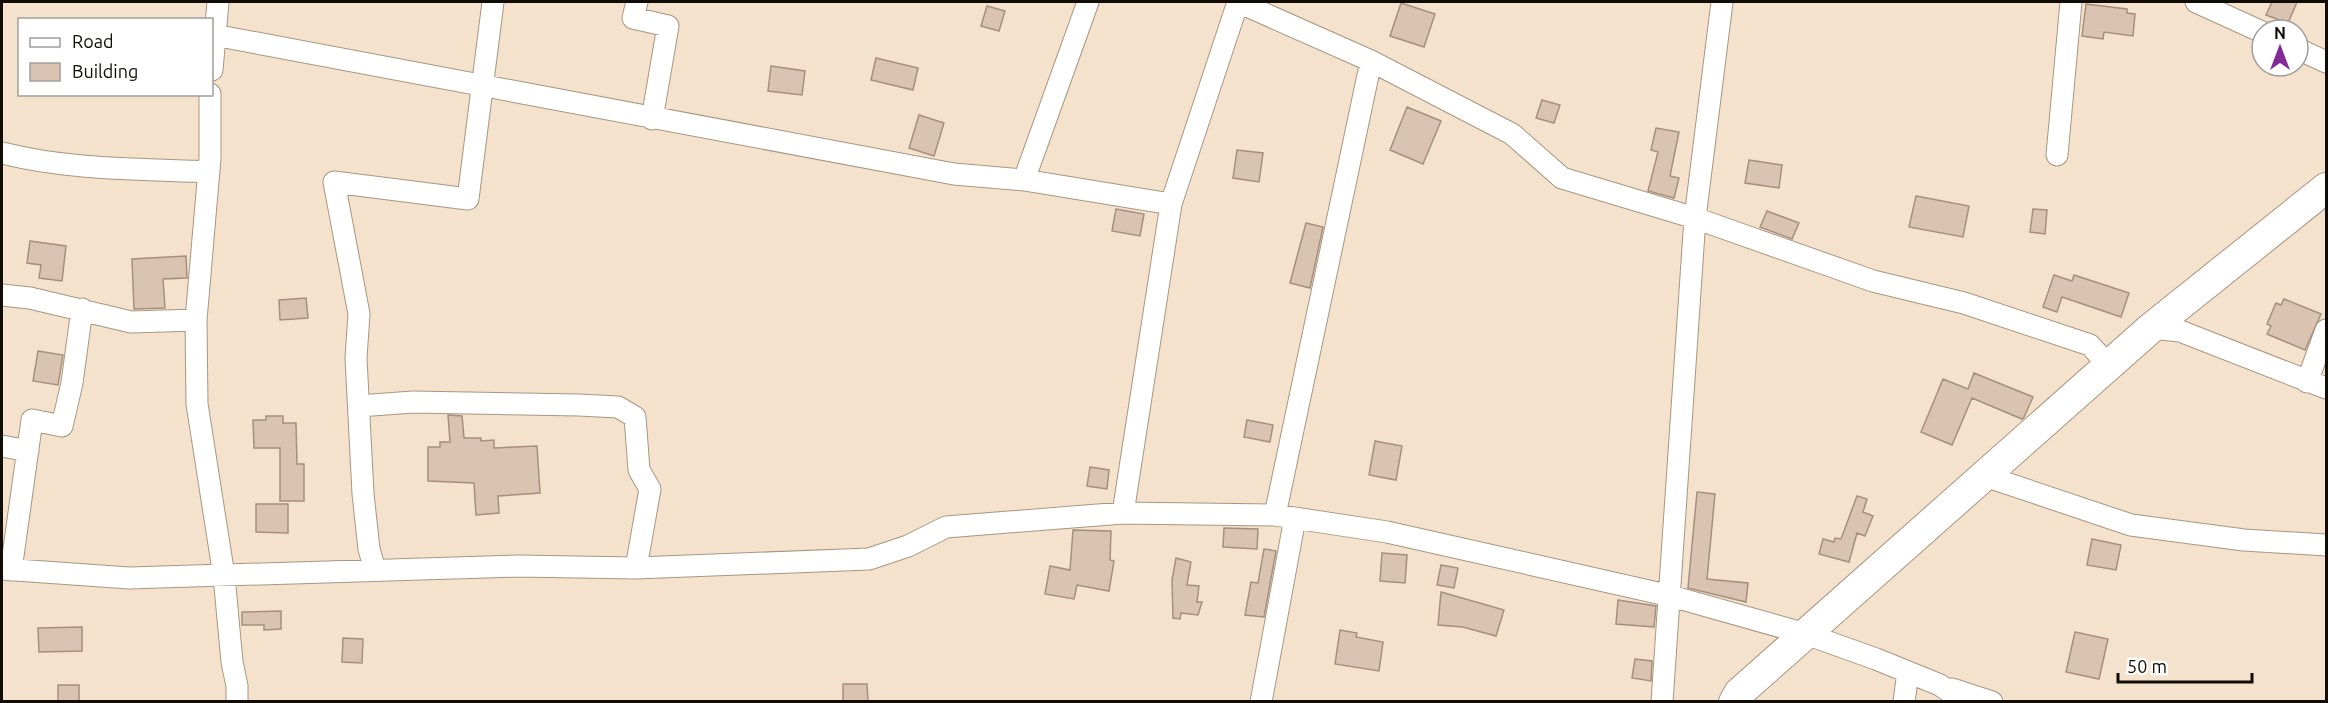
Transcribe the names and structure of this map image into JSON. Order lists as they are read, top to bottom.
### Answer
{
  "legend": ["Road", "Building"],
  "scale_bar": "50 m",
  "north": "top"
}
